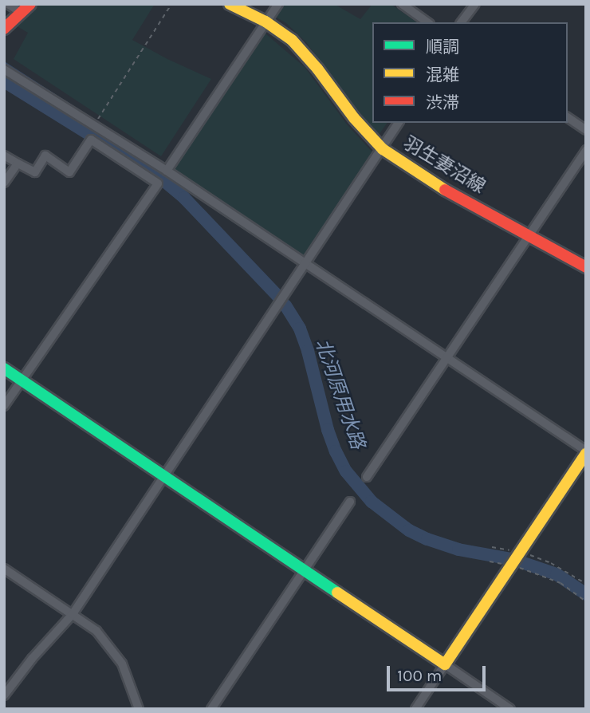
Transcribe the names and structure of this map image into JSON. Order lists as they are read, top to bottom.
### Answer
{
  "streets": {
    "street": ["羽生妻沼線"]
  },
  "water": ["北河原用水路"],
  "legend": ["順調", "混雑", "渋滞"],
  "scale_bar": "100 m"
}
